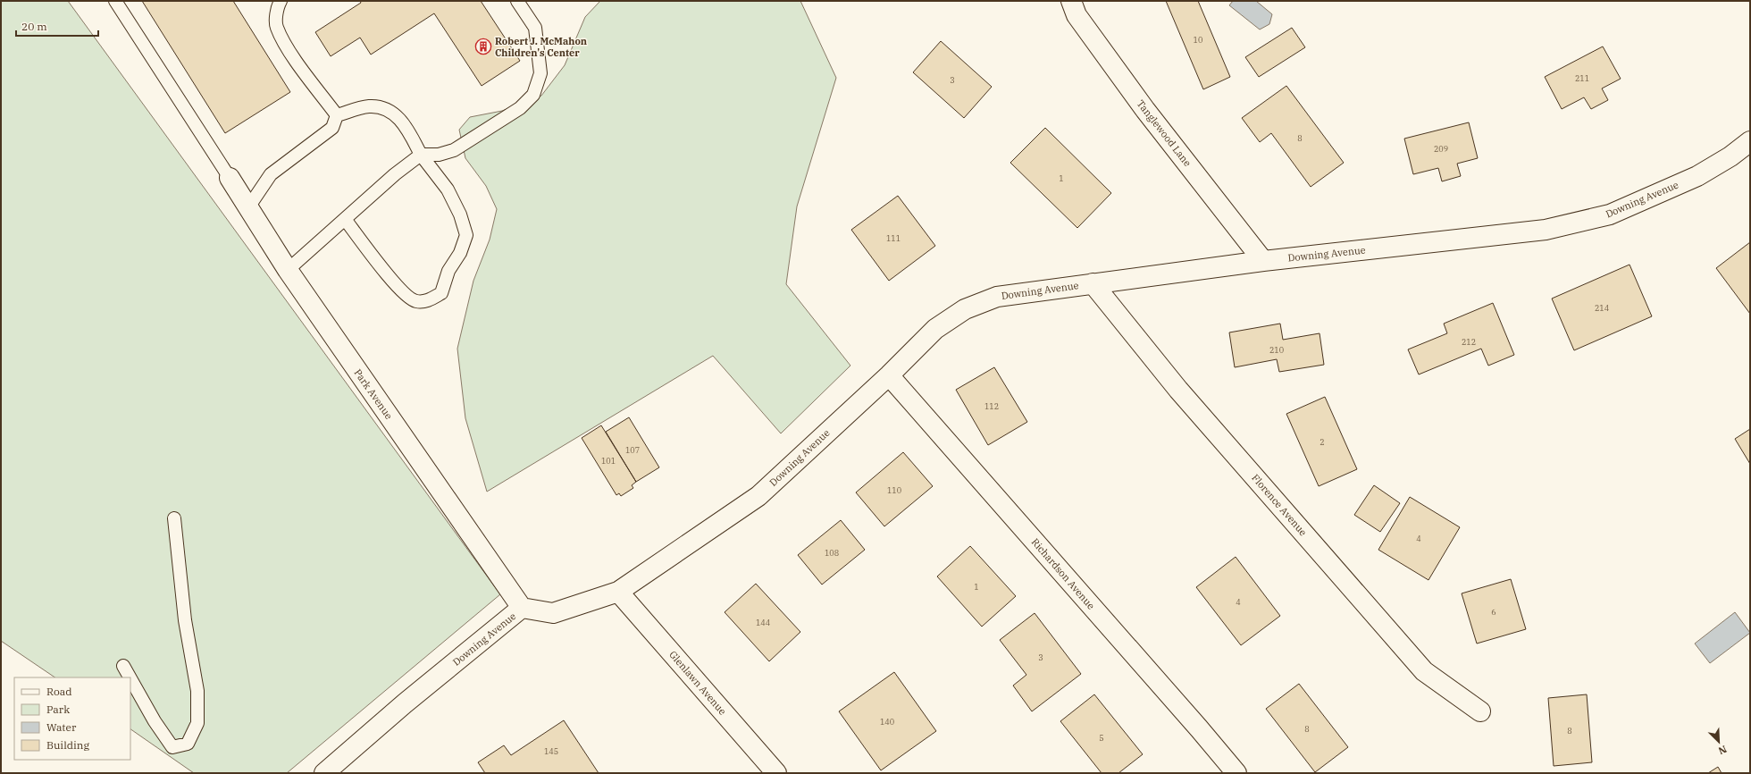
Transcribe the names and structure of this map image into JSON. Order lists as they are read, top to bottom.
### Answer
{
  "streets": {
    "street": [
      "Tanglewood Lane",
      "Downing Avenue",
      "Park Avenue",
      "Florence Avenue",
      "Richardson Avenue",
      "Glenlawn Avenue"
    ]
  },
  "crossings": [
    ["Tanglewood Lane", "Downing Avenue"],
    ["Downing Avenue", "Park Avenue"],
    ["Downing Avenue", "Florence Avenue"],
    ["Downing Avenue", "Richardson Avenue"],
    ["Downing Avenue", "Glenlawn Avenue"]
  ],
  "places": {
    "building": ["Robert J. McMahon Children's Center"]
  },
  "house_numbers": [
    "10",
    "211",
    "3",
    "8",
    "209",
    "1",
    "111",
    "214",
    "212",
    "210",
    "112",
    "2",
    "107",
    "101",
    "110",
    "4",
    "108",
    "1",
    "4",
    "6",
    "144",
    "3",
    "140",
    "8",
    "8",
    "5",
    "145"
  ],
  "legend": [
    "Road",
    "Park",
    "Water",
    "Building"
  ],
  "scale_bar": "20 m",
  "north": "bottom right"
}
